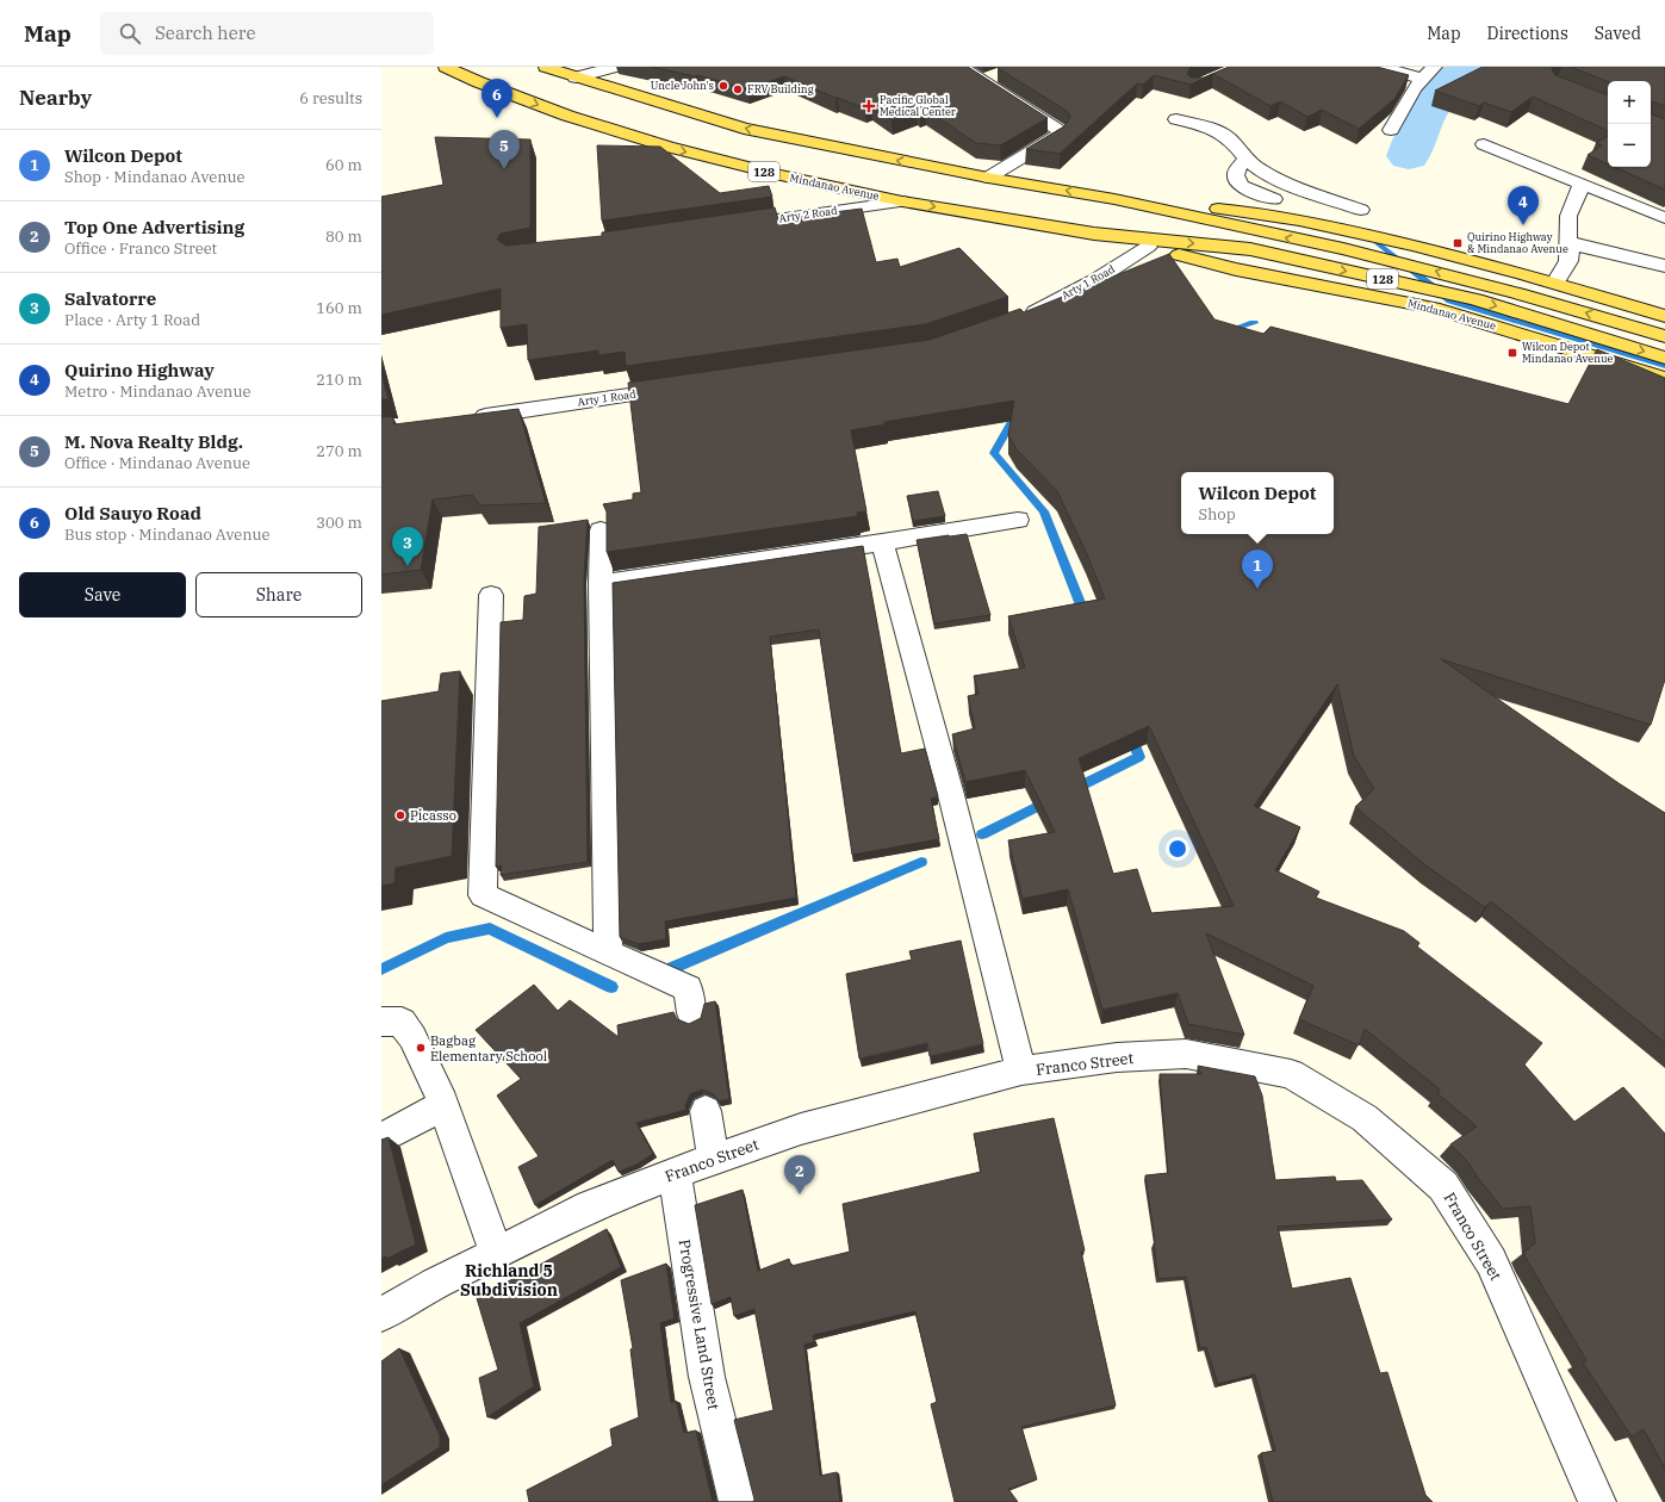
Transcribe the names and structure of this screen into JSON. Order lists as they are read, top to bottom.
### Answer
{
  "streets": {
    "main road": ["128", "Mindanao Avenue"],
    "street": [
      "Arty 2 Road",
      "Arty 1 Road",
      "Franco Street",
      "Progressive Land Street"
    ]
  },
  "crossings": [
    ["Mindanao Avenue", "Arty 2 Road"],
    ["Mindanao Avenue", "Arty 1 Road"],
    ["Franco Street", "Progressive Land Street"]
  ],
  "districts": ["Richland 5 Subdivision"],
  "places": {
    "other": [
      "Uncle John's",
      "FRV Building",
      "Picasso",
      "Bagbag Elementary School"
    ],
    "health": ["Pacific Global Medical Center"],
    "transit": ["Quirino Highway & Mindanao Avenue", "Wilcon Depot Mindanao Avenue"]
  },
  "page": {
    "header": "Map",
    "search": "Search here",
    "nav": ["Map", "Directions", "Saved"],
    "heading": ["Nearby", "6 results"],
    "pins": [
      "6",
      "5",
      "4",
      "3",
      "1",
      "2"
    ],
    "map_buttons": ["+", "−"],
    "list": [
      {
        "mark": "1",
        "name": "Wilcon Depot",
        "note": "Shop · Mindanao Avenue",
        "value": "60 m"
      },
      {
        "mark": "2",
        "name": "Top One Advertising",
        "note": "Office · Franco Street",
        "value": "80 m"
      },
      {
        "mark": "3",
        "name": "Salvatorre",
        "note": "Place · Arty 1 Road",
        "value": "160 m"
      },
      {
        "mark": "4",
        "name": "Quirino Highway",
        "note": "Metro · Mindanao Avenue",
        "value": "210 m"
      },
      {
        "mark": "5",
        "name": "M. Nova Realty Bldg.",
        "note": "Office · Mindanao Avenue",
        "value": "270 m"
      },
      {
        "mark": "6",
        "name": "Old Sauyo Road",
        "note": "Bus stop · Mindanao Avenue",
        "value": "300 m"
      }
    ],
    "popup": ["Wilcon Depot", "Shop"],
    "buttons": ["Save", "Share"]
  }
}
